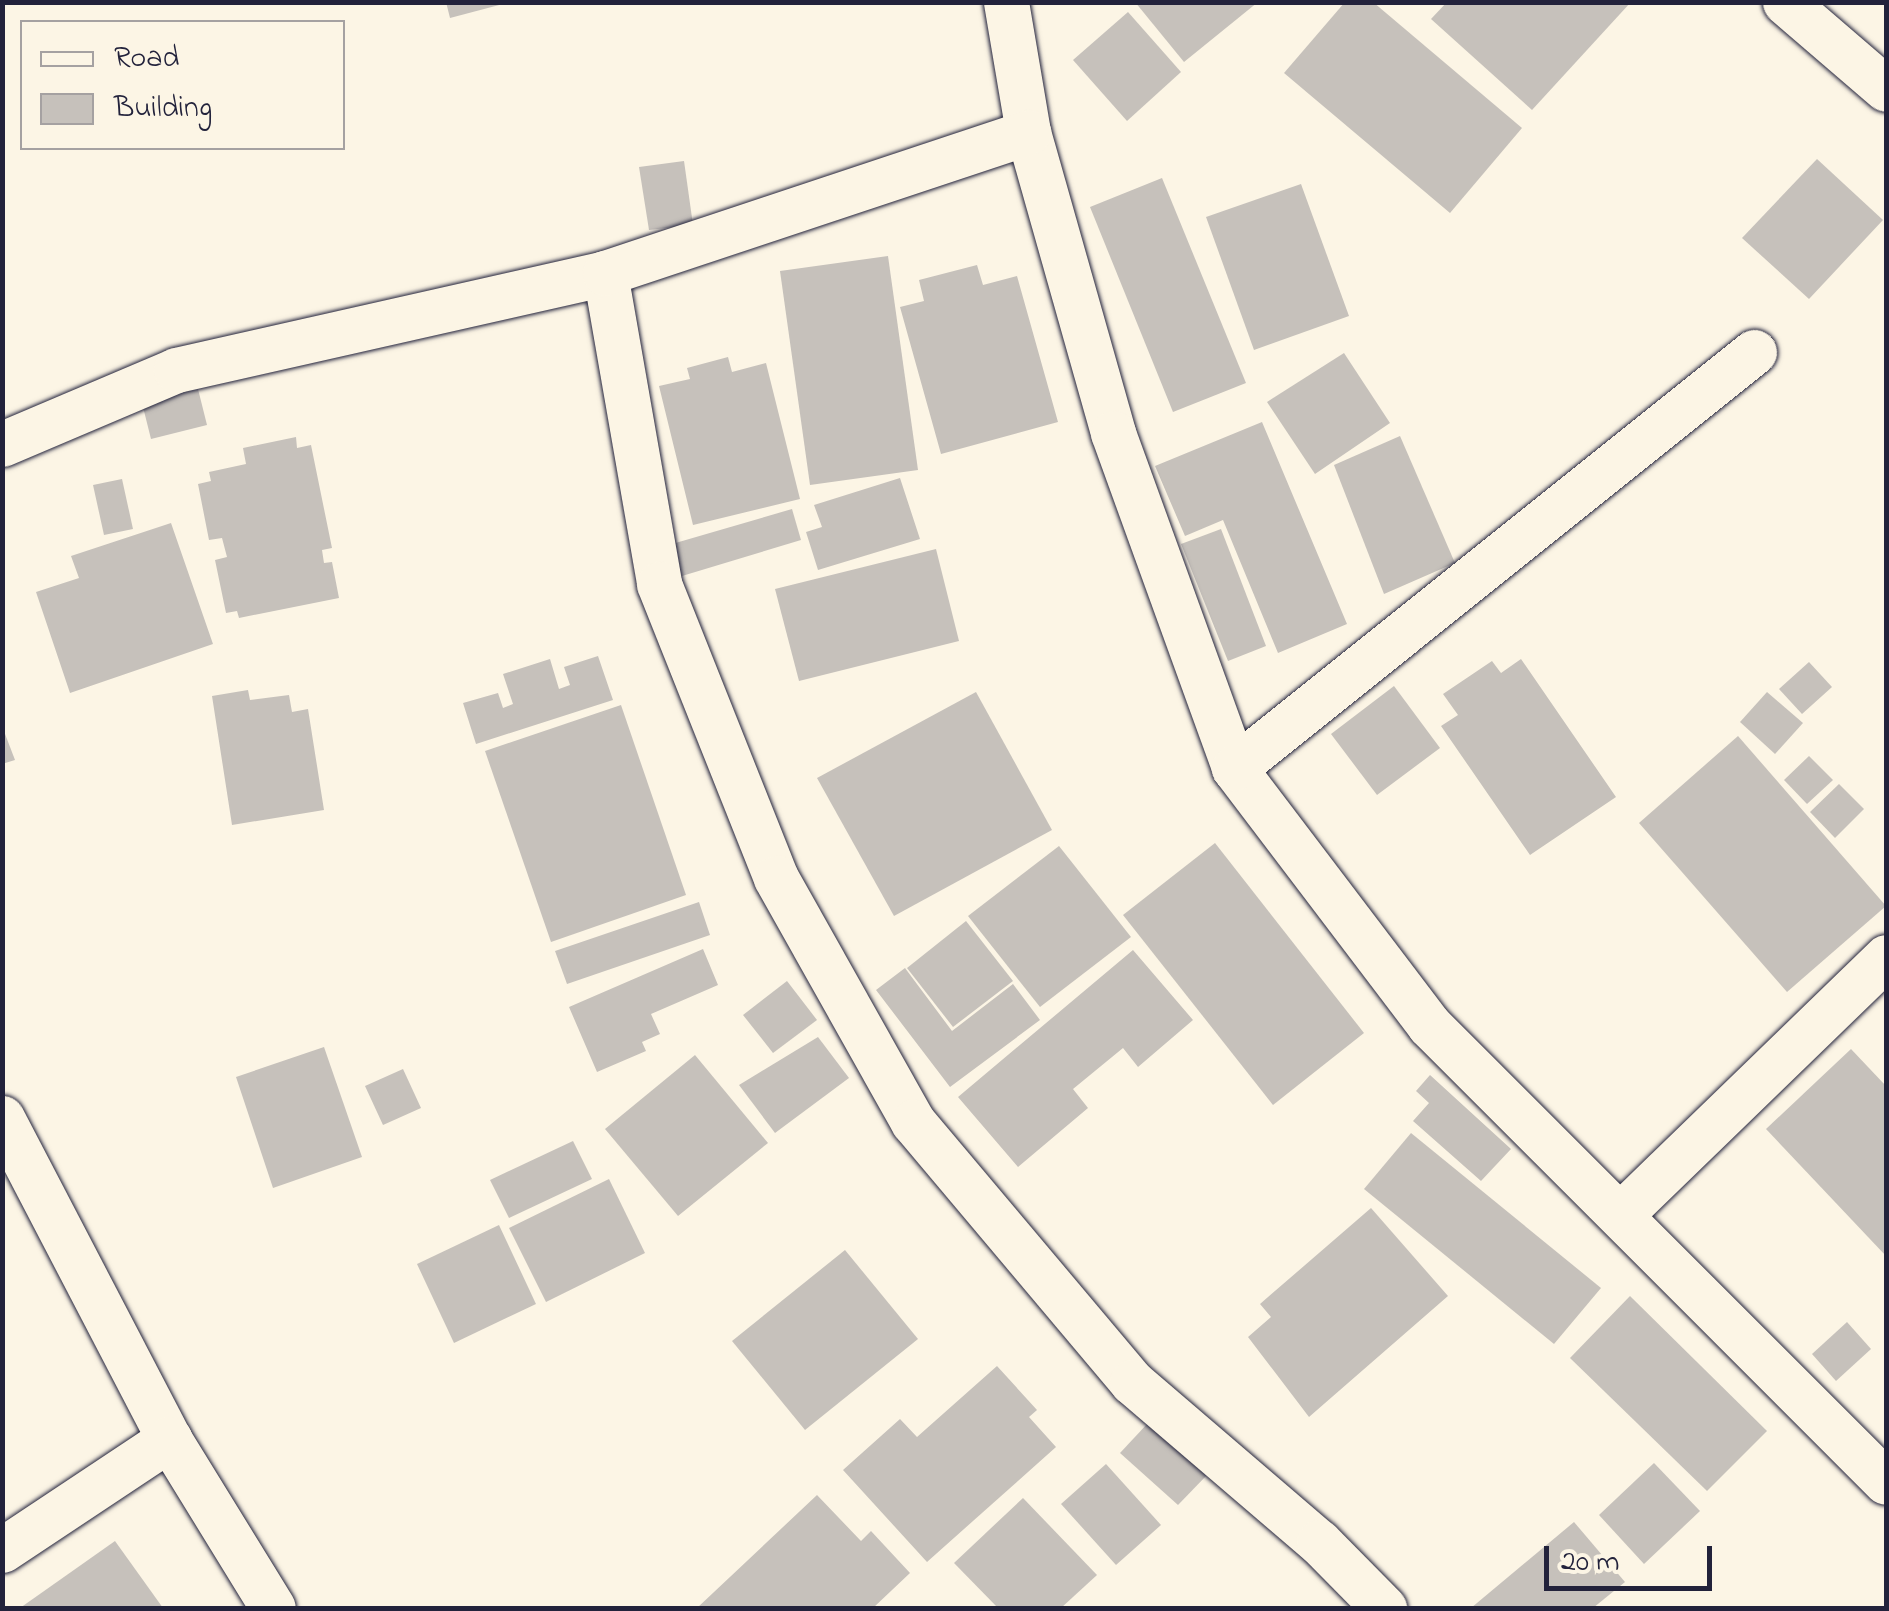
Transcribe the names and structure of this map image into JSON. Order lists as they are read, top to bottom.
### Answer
{
  "legend": ["Road", "Building"],
  "scale_bar": "20 m"
}
